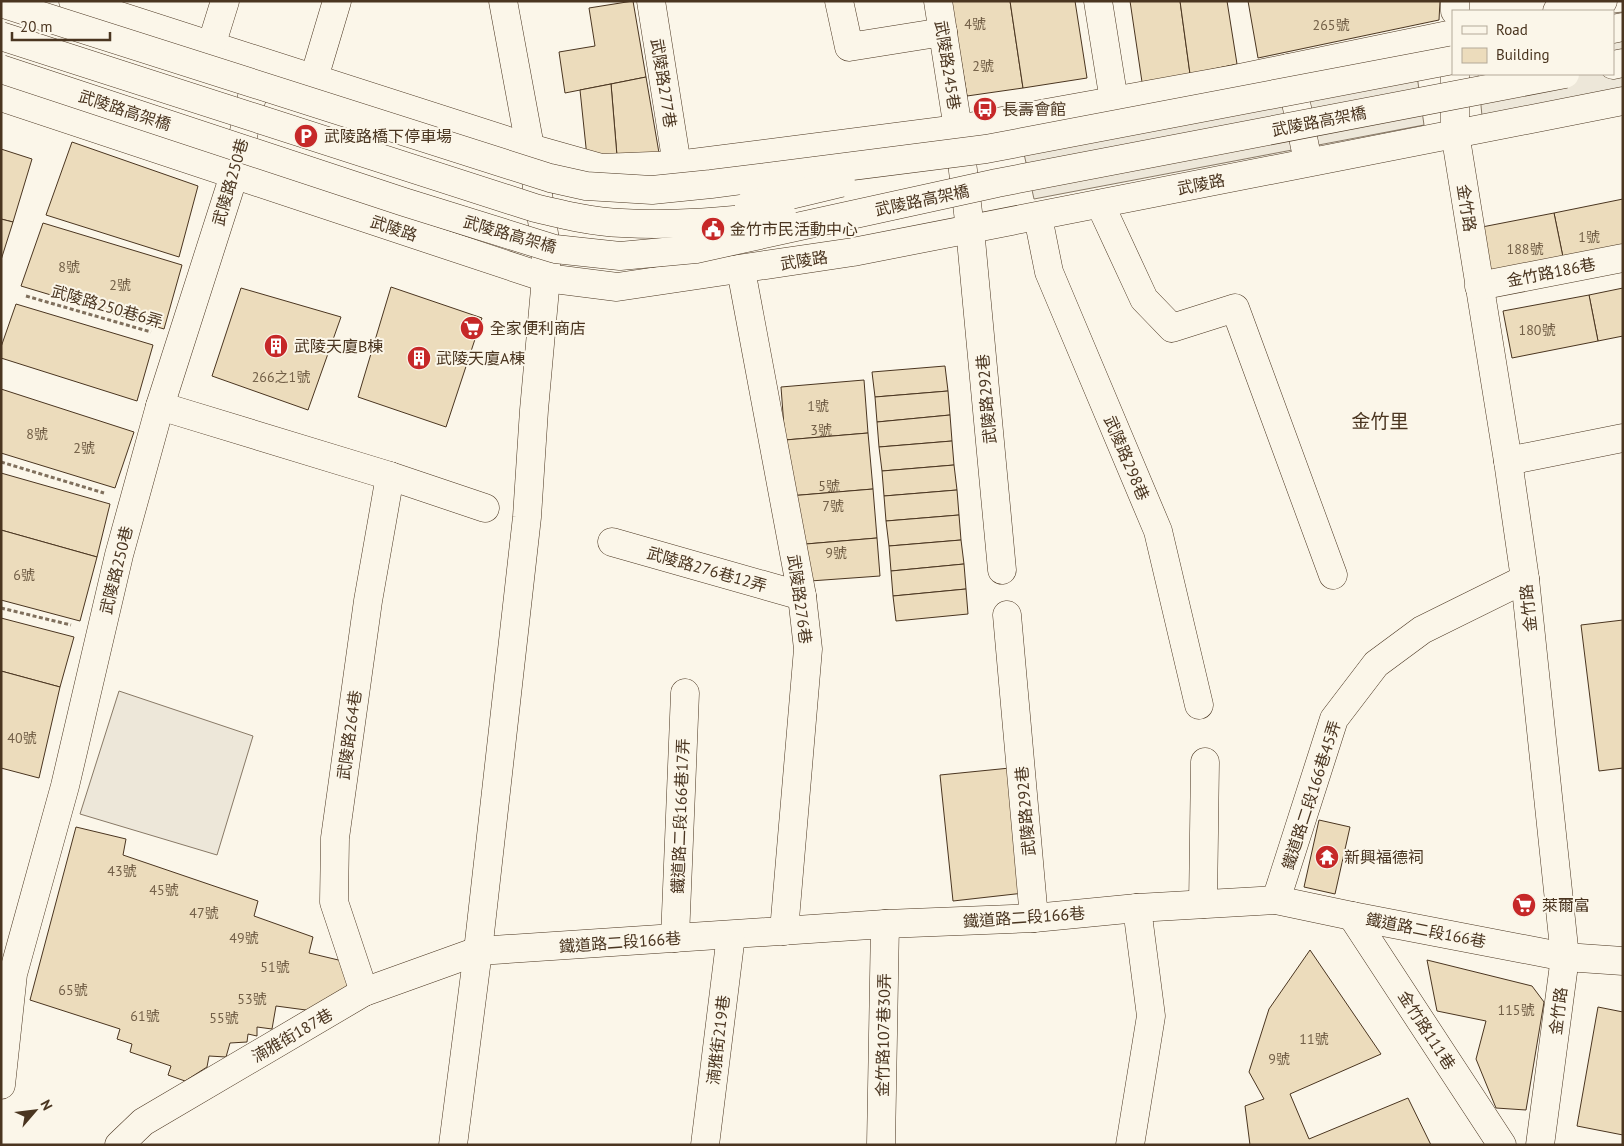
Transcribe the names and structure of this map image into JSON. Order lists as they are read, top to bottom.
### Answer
{
  "streets": {
    "main road": [
      "武陵路245巷",
      "武陵路277巷",
      "武陵路高架橋",
      "武陵路250巷",
      "武陵路",
      "金竹路",
      "金竹路186巷",
      "武陵路292巷",
      "武陵路298巷",
      "武陵路276巷12弄",
      "武陵路276巷",
      "武陵路264巷",
      "鐵道路二段166巷45弄",
      "鐵道路二段166巷17弄",
      "鐵道路二段166巷",
      "金竹路111巷",
      "湳雅街187巷",
      "金竹路107巷30弄",
      "湳雅街219巷"
    ],
    "path": ["武陵路250巷6弄"]
  },
  "crossings": [
    ["武陵路245巷", "武陵路"],
    ["武陵路245巷", "武陵路292巷"],
    ["武陵路250巷", "武陵路"],
    ["武陵路250巷", "武陵路250巷6弄"],
    ["武陵路", "金竹路"],
    ["武陵路", "武陵路292巷"],
    ["武陵路", "武陵路298巷"],
    ["武陵路", "武陵路276巷"],
    ["金竹路", "金竹路186巷"],
    ["金竹路", "鐵道路二段166巷45弄"],
    ["金竹路", "鐵道路二段166巷"],
    ["武陵路292巷", "鐵道路二段166巷"],
    ["武陵路276巷12弄", "武陵路276巷"],
    ["武陵路276巷", "鐵道路二段166巷"],
    ["武陵路264巷", "湳雅街187巷"],
    ["鐵道路二段166巷45弄", "鐵道路二段166巷"],
    ["鐵道路二段166巷17弄", "鐵道路二段166巷"],
    ["鐵道路二段166巷", "金竹路111巷"],
    ["鐵道路二段166巷", "湳雅街187巷"],
    ["鐵道路二段166巷", "金竹路107巷30弄"],
    ["鐵道路二段166巷", "湳雅街219巷"]
  ],
  "districts": ["金竹里"],
  "places": {
    "bus stop": ["長壽會館"],
    "parking": ["武陵路橋下停車場"],
    "public building": ["金竹市民活動中心"],
    "supermarket": ["全家便利商店", "萊爾富"],
    "building": ["武陵天廈B棟", "武陵天廈A棟"],
    "temple": ["新興福德祠"]
  },
  "house_numbers": [
    "4號",
    "265號",
    "2號",
    "1號",
    "188號",
    "8號",
    "2號",
    "180號",
    "266之1號",
    "1號",
    "3號",
    "8號",
    "2號",
    "5號",
    "7號",
    "9號",
    "6號",
    "40號",
    "43號",
    "45號",
    "47號",
    "49號",
    "51號",
    "65號",
    "53號",
    "115號",
    "61號",
    "55號",
    "11號",
    "9號"
  ],
  "legend": ["Road", "Building"],
  "scale_bar": "20 m",
  "north": "top right"
}
